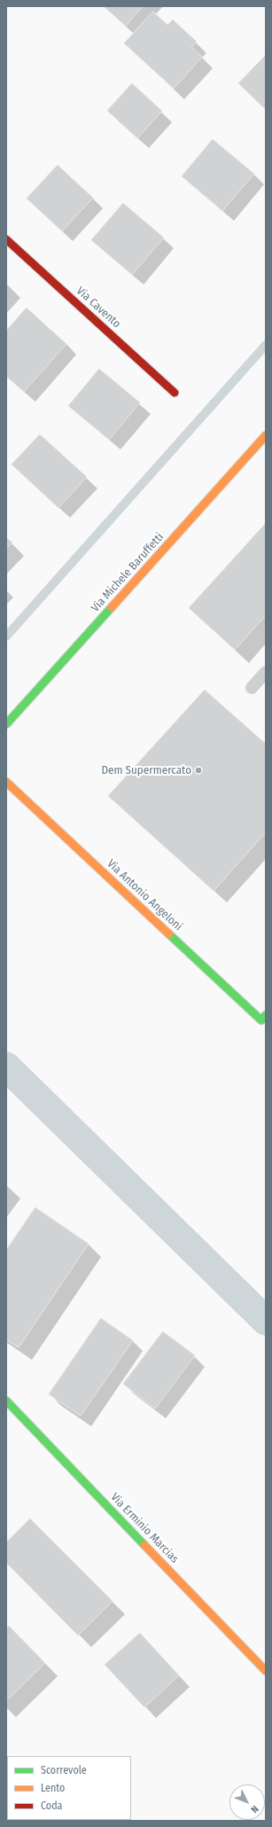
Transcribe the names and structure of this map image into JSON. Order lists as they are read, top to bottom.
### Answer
{
  "streets": {
    "street": [
      "Via Cavento",
      "Via Michele Baruffetti",
      "Via Antonio Angeloni",
      "Via Erminio Marcias"
    ]
  },
  "places": ["Dem Supermercato"],
  "legend": ["Scorrevole", "Lento", "Coda"],
  "north": "bottom right"
}
